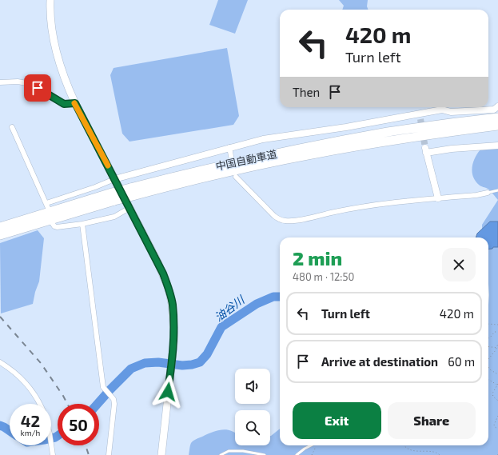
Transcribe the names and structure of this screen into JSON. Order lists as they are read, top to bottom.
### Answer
{
  "streets": {
    "highway": ["中国自動車道"]
  },
  "water": ["油谷川"],
  "page": {
    "turn": ["420 m", "Turn left"],
    "then": "Then",
    "heading": ["2 min", "480 m · 12:50"],
    "list": [
      {
        "name": "Turn left",
        "value": "420 m"
      },
      {
        "name": "Arrive at destination",
        "value": "60 m"
      }
    ],
    "buttons": ["Exit", "Share"],
    "speed": "42 km/h",
    "limit": "50"
  }
}
